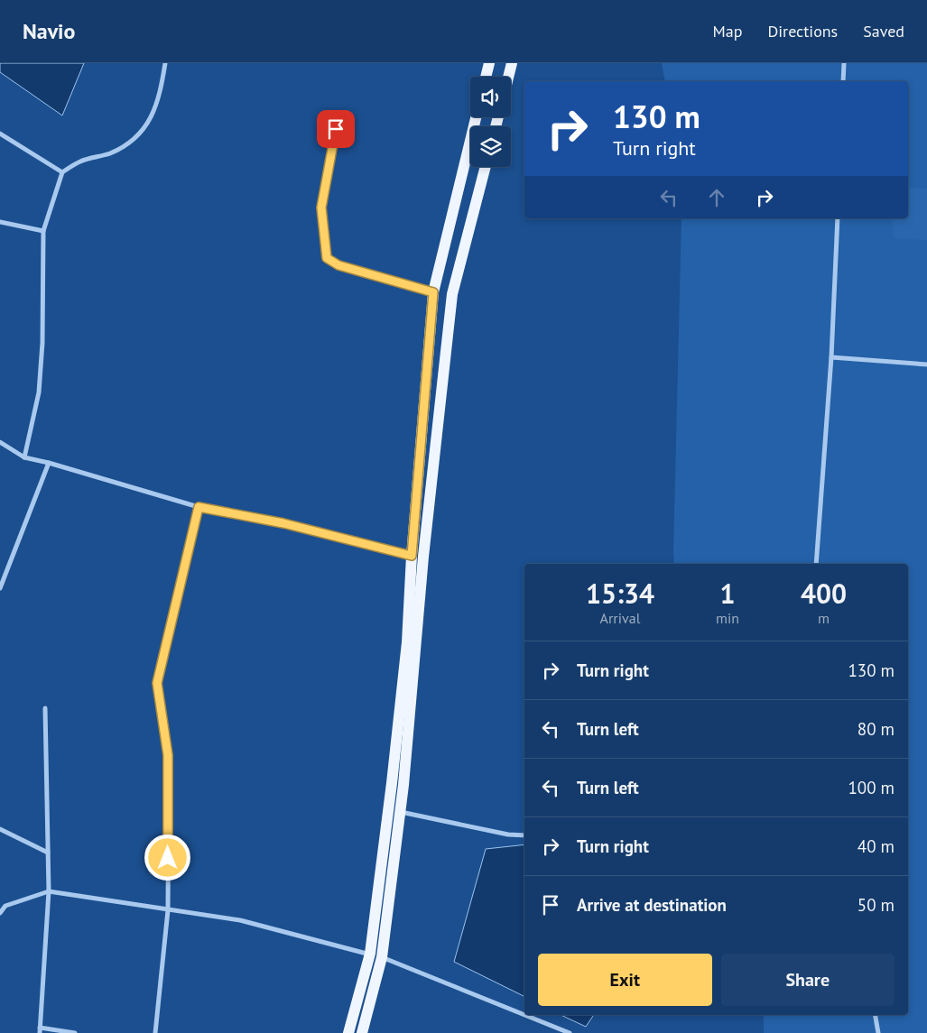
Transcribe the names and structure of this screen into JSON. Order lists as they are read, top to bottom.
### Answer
{
  "page": {
    "header": "Navio",
    "nav": ["Map", "Directions", "Saved"],
    "turn": ["130 m", "Turn right"],
    "eta": [
      "15:34",
      "Arrival",
      "1",
      "min",
      "400",
      "m"
    ],
    "list": [
      {
        "name": "Turn right",
        "value": "130 m"
      },
      {
        "name": "Turn left",
        "value": "80 m"
      },
      {
        "name": "Turn left",
        "value": "100 m"
      },
      {
        "name": "Turn right",
        "value": "40 m"
      },
      {
        "name": "Arrive at destination",
        "value": "50 m"
      }
    ],
    "buttons": ["Exit", "Share"]
  }
}
